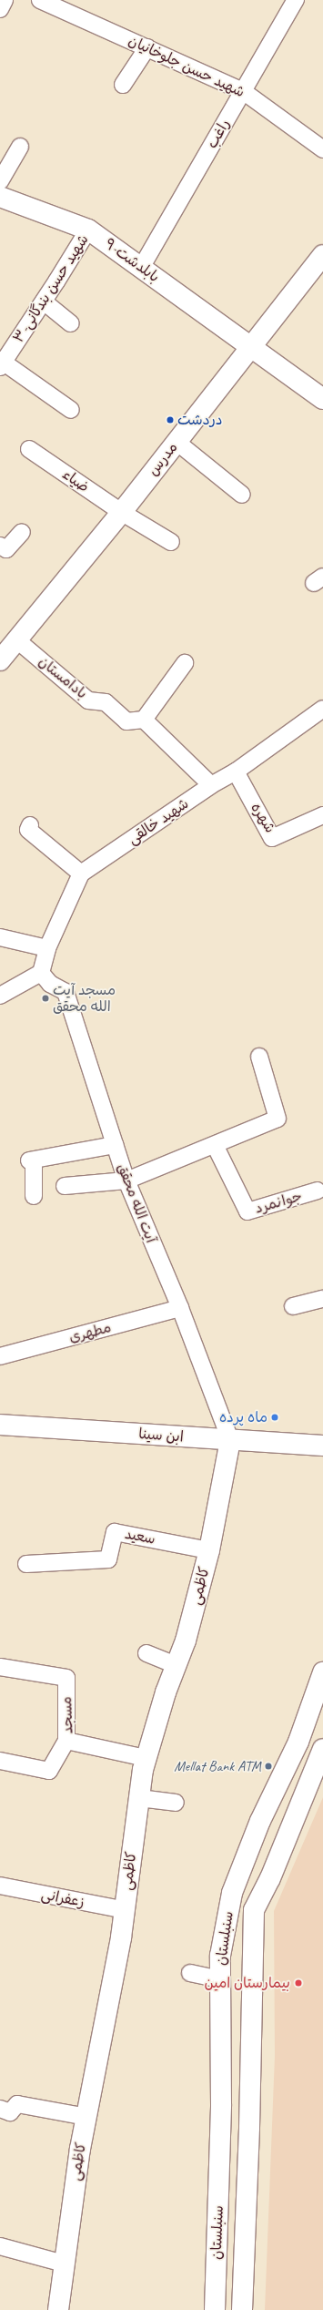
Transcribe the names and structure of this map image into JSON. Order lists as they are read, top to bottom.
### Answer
{
  "streets": {
    "street": [
      "شهید حسن جلوخانیان",
      "راغب",
      "۹-بابلدشت",
      "۳-شهید حسن بندگانی",
      "مدرس",
      "ضیاء",
      "بادامستان",
      "شهره",
      "شهید خالقی",
      "جوانمرد",
      "آیت الله محقق",
      "مطهری",
      "ابن سینا",
      "سعید",
      "کاظمی",
      "مسجد",
      "زعفرانی",
      "سنبلستان"
    ]
  },
  "crossings": [
    ["شهید حسن جلوخانیان", "راغب"],
    ["راغب", "۹-بابلدشت"],
    ["۹-بابلدشت", "۳-شهید حسن بندگانی"],
    ["۹-بابلدشت", "مدرس"],
    ["مدرس", "ضیاء"],
    ["مدرس", "بادامستان"],
    ["شهره", "شهید خالقی"],
    ["آیت الله محقق", "مطهری"],
    ["آیت الله محقق", "ابن سینا"],
    ["آیت الله محقق", "کاظمی"],
    ["ابن سینا", "کاظمی"],
    ["سعید", "کاظمی"],
    ["کاظمی", "مسجد"],
    ["کاظمی", "زعفرانی"]
  ],
  "places": [
    "دردشت",
    "مسجد آیت الله محقق",
    "ماه پرده",
    "Mellat Bank ATM",
    "بیمارستان امین"
  ]
}
